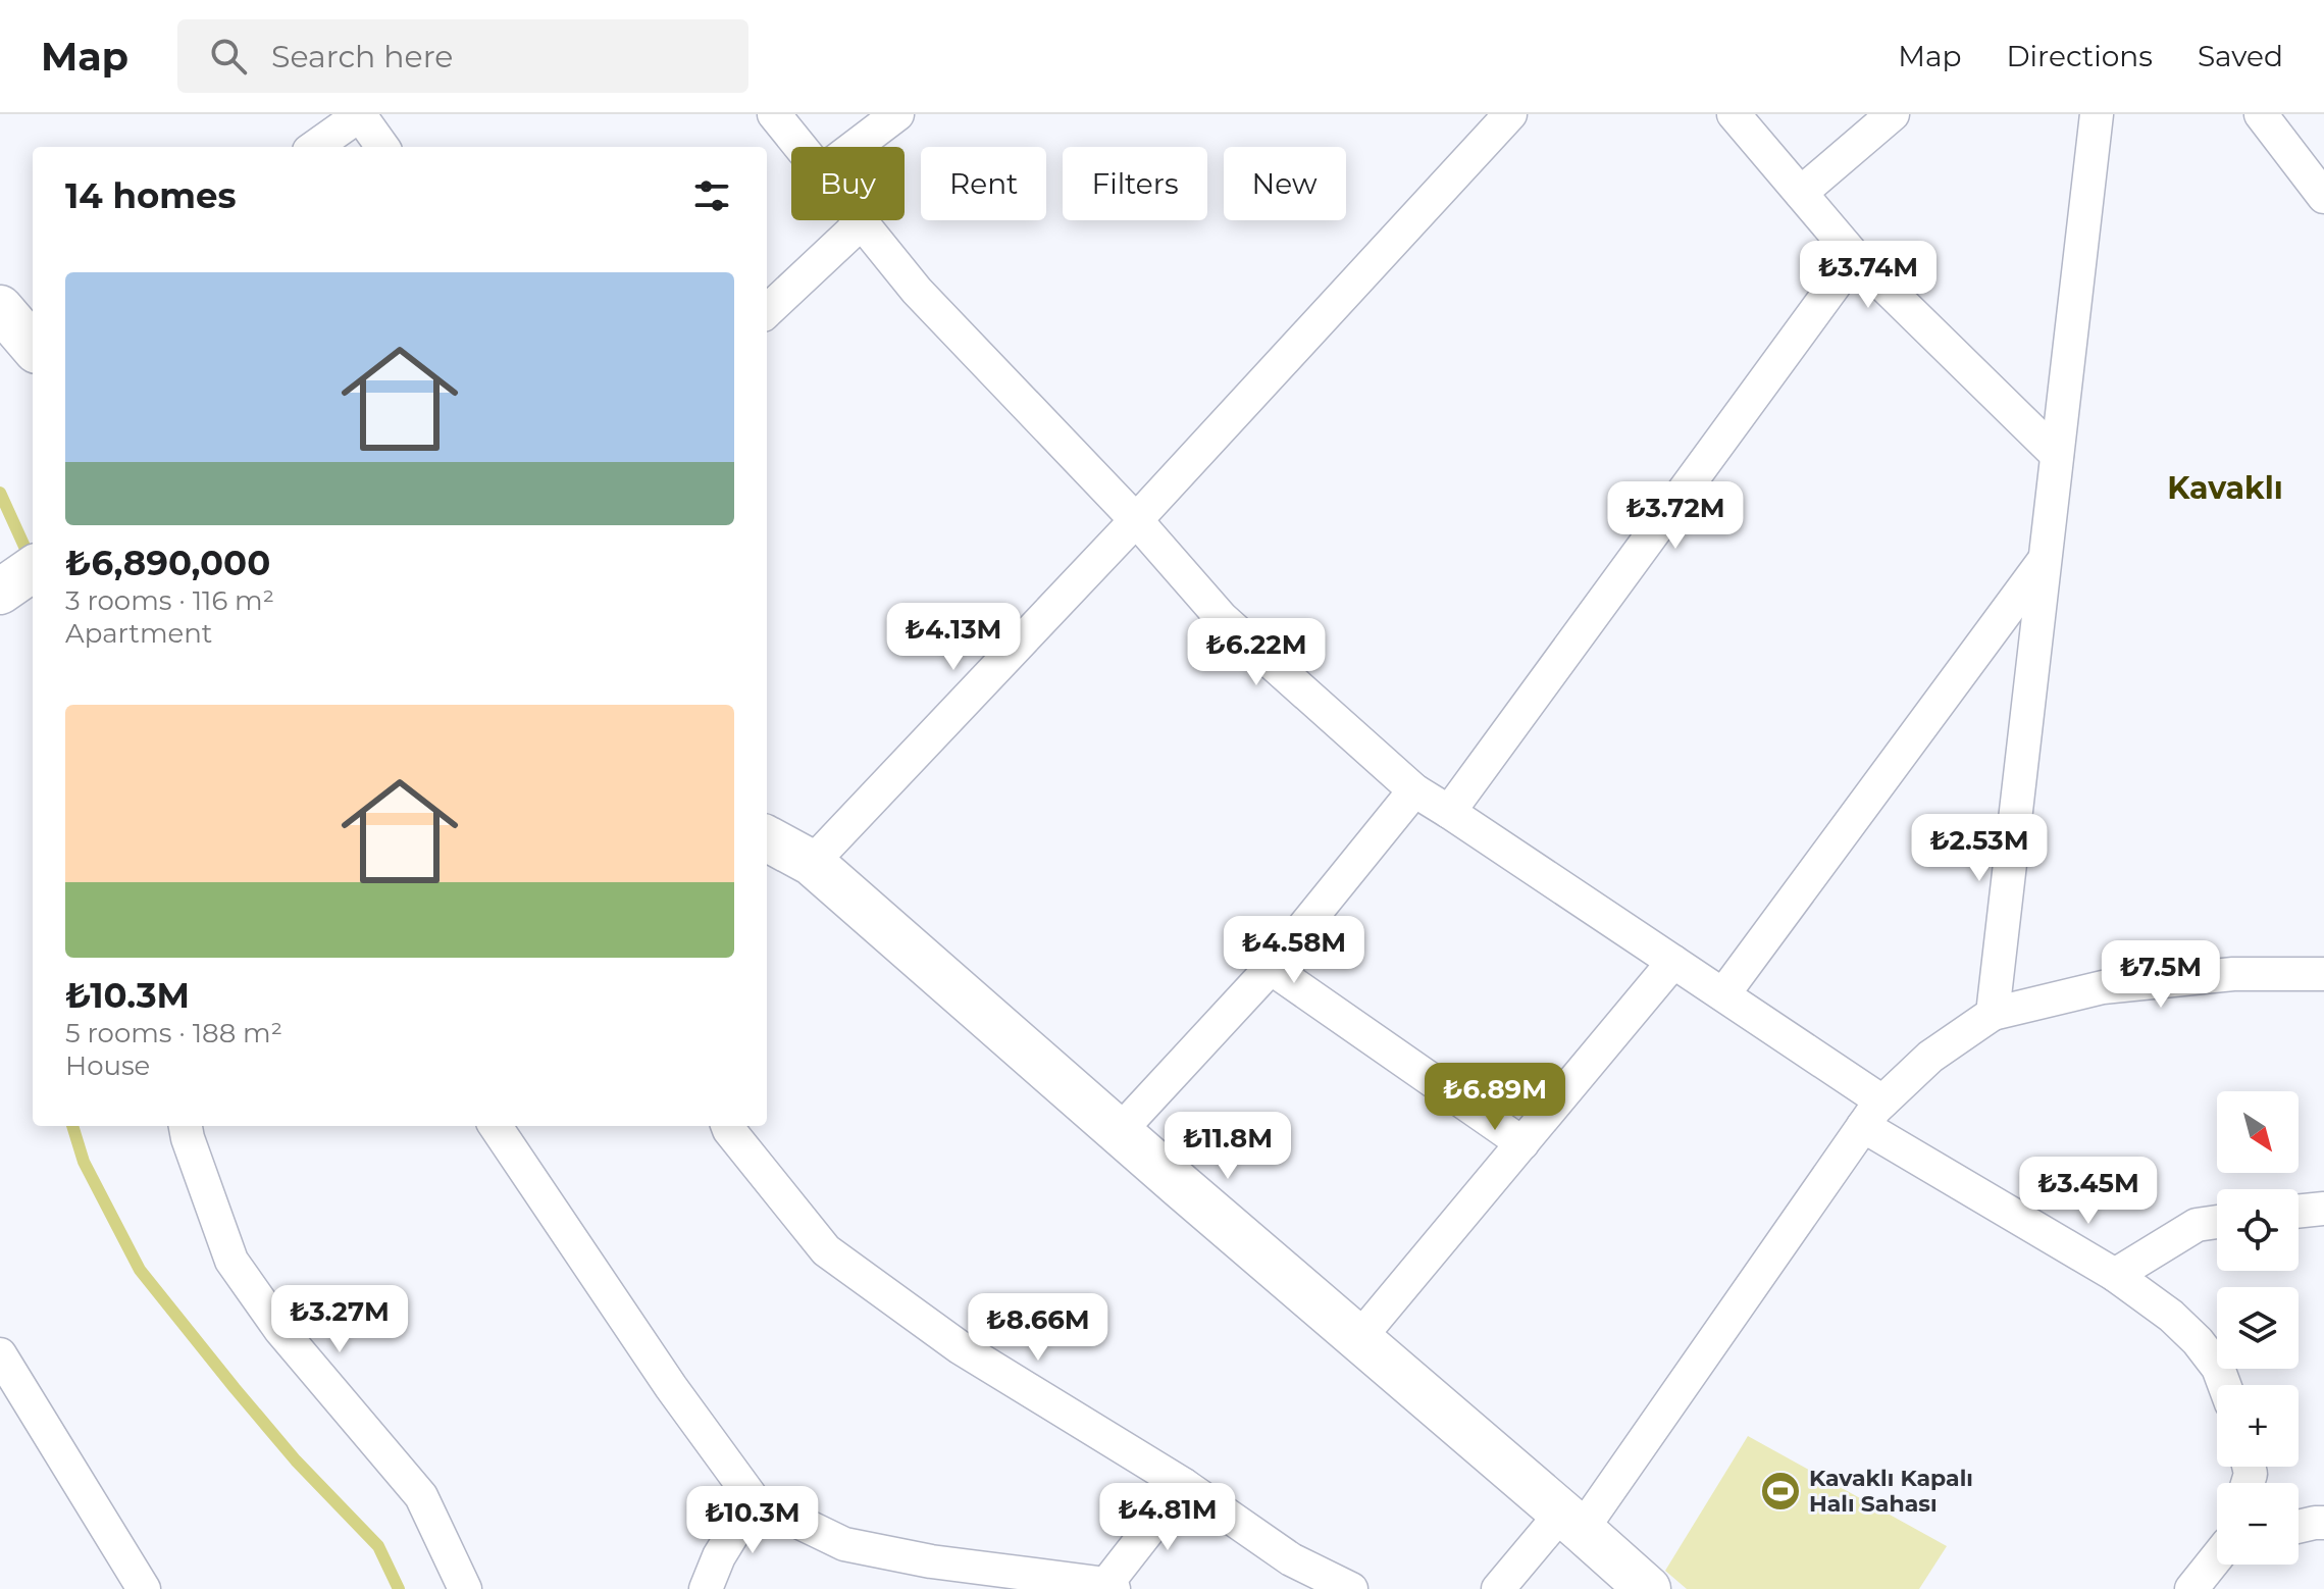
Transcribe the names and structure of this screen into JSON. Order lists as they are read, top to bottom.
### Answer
{
  "districts": ["Kavaklı"],
  "places": {
    "sports": ["Kavaklı Kapalı Halı Sahası"]
  },
  "north": "bottom right",
  "page": {
    "header": "Map",
    "search": "Search here",
    "nav": ["Map", "Directions", "Saved"],
    "chip": [
      "Buy",
      "Rent",
      "Filters",
      "New"
    ],
    "heading": "14 homes",
    "price": [
      "₺3.74M",
      "₺3.72M",
      "₺4.13M",
      "₺6.22M",
      "₺2.53M",
      "₺4.58M",
      "₺7.5M",
      "₺6.89M",
      "₺11.8M",
      "₺3.45M",
      "₺3.27M",
      "₺8.66M",
      "₺4.81M",
      "₺10.3M"
    ],
    "list": [
      {
        "name": "₺6,890,000",
        "note": "3 rooms · 116 m² · Apartment"
      },
      {
        "name": "₺10.3M",
        "note": "5 rooms · 188 m² · House"
      }
    ],
    "map_buttons": ["+", "−"]
  }
}
